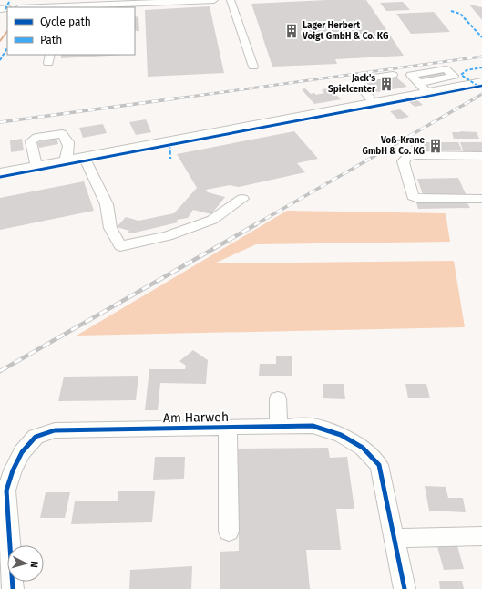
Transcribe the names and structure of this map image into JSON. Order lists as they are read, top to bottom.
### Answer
{
  "streets": {
    "street": ["Am Harweh"]
  },
  "places": {
    "building": ["Lager Herbert Voigt GmbH & Co. KG", "Jack's Spielcenter", "Voß-Krane GmbH & Co. KG"]
  },
  "legend": ["Cycle path", "Path"],
  "north": "right"
}
